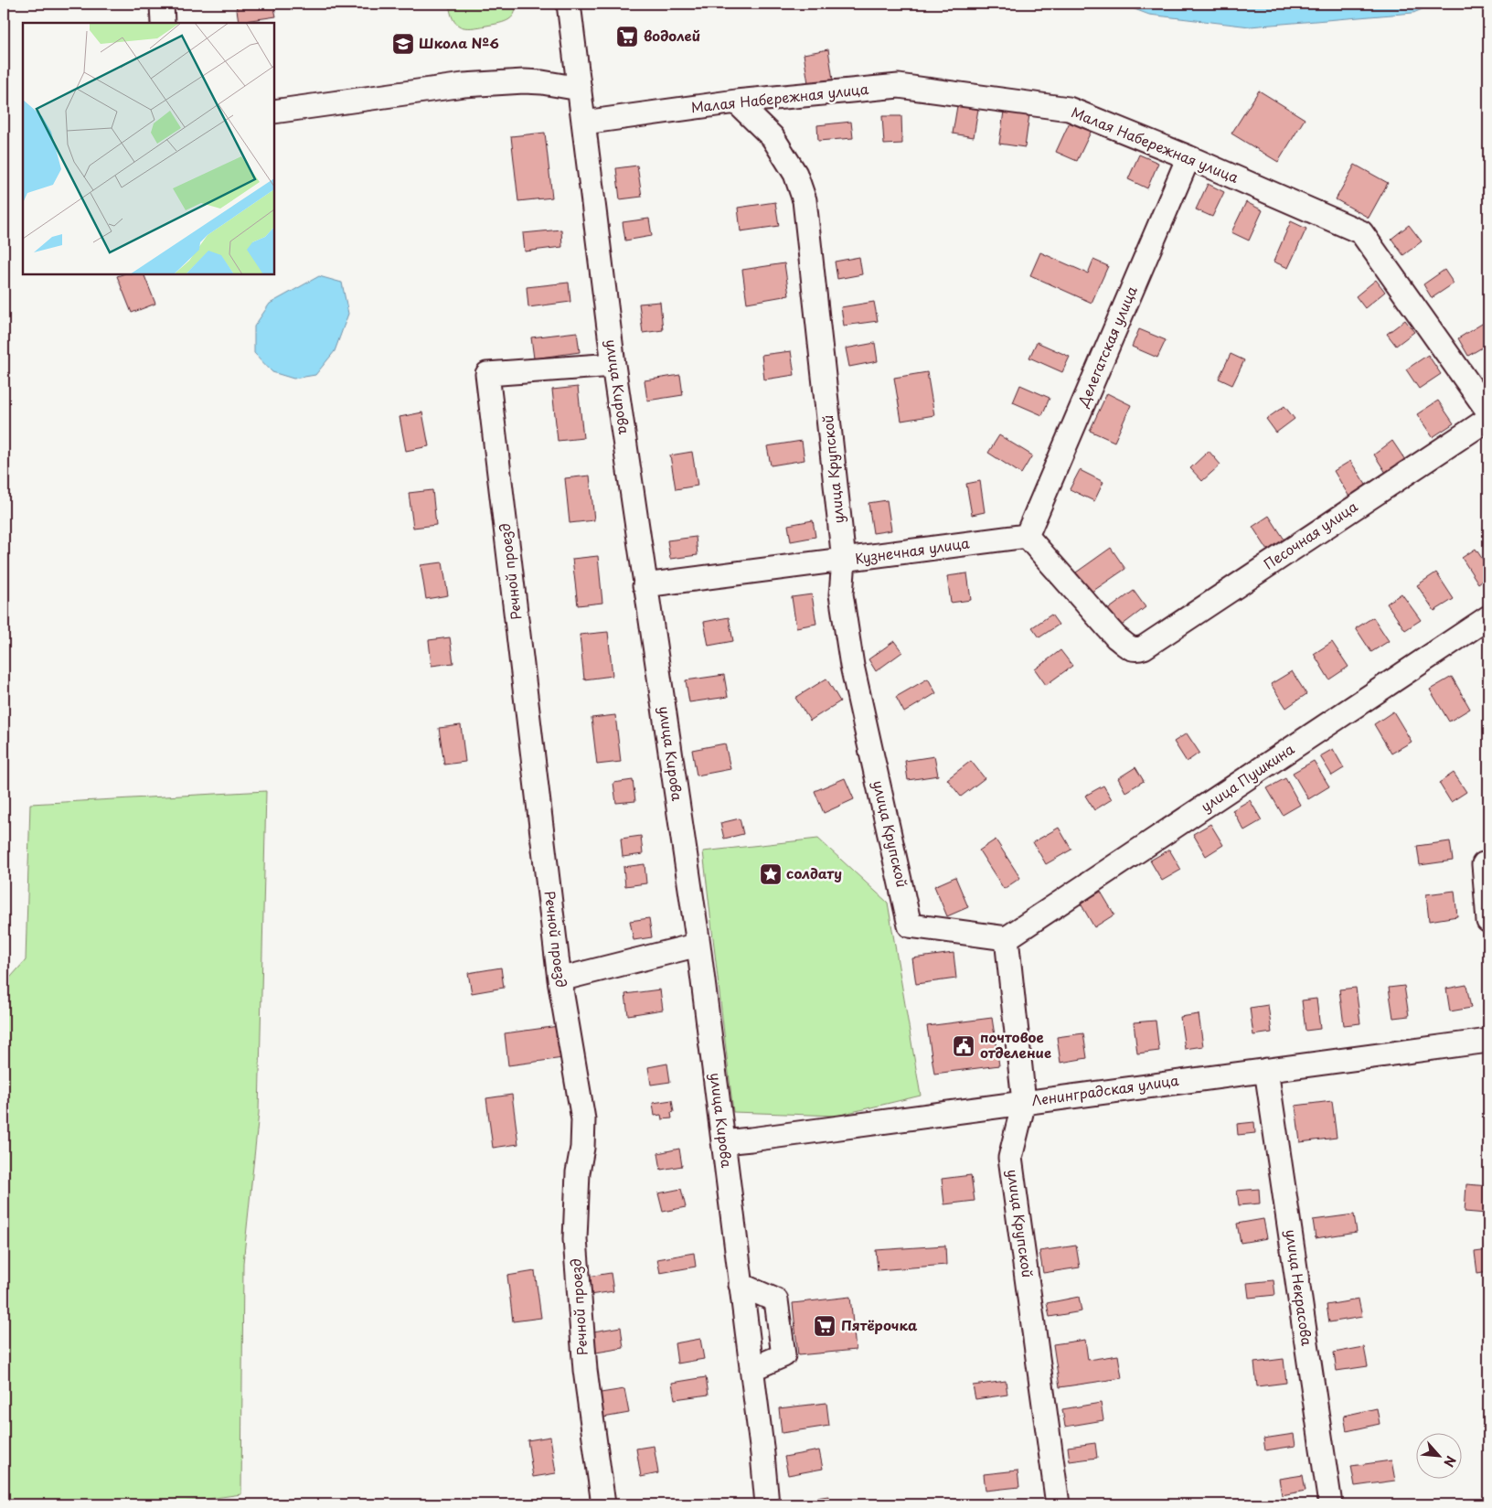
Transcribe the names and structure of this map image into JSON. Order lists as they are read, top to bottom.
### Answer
{
  "streets": {
    "street": [
      "Малая Набережная улица",
      "Делегатская улица",
      "улица Кирова",
      "улица Крупской",
      "Песочная улица",
      "Кузнечная улица",
      "Речной проезд",
      "улица Пушкина",
      "Ленинградская улица",
      "улица Некрасова"
    ]
  },
  "crossings": [
    ["Малая Набережная улица", "Делегатская улица"],
    ["Малая Набережная улица", "улица Кирова"],
    ["Малая Набережная улица", "улица Крупской"],
    ["Делегатская улица", "Песочная улица"],
    ["Делегатская улица", "Кузнечная улица"],
    ["улица Кирова", "Кузнечная улица"],
    ["улица Кирова", "Речной проезд"],
    ["улица Кирова", "Ленинградская улица"],
    ["улица Крупской", "Кузнечная улица"],
    ["улица Крупской", "улица Пушкина"],
    ["улица Крупской", "Ленинградская улица"],
    ["Песочная улица", "Кузнечная улица"],
    ["Ленинградская улица", "улица Некрасова"]
  ],
  "places": {
    "supermarket": ["водолей", "Пятёрочка"],
    "school or university": ["Школа №6"],
    "place": ["солдату"],
    "public building": ["почтовое отделение"]
  },
  "north": "bottom right"
}
